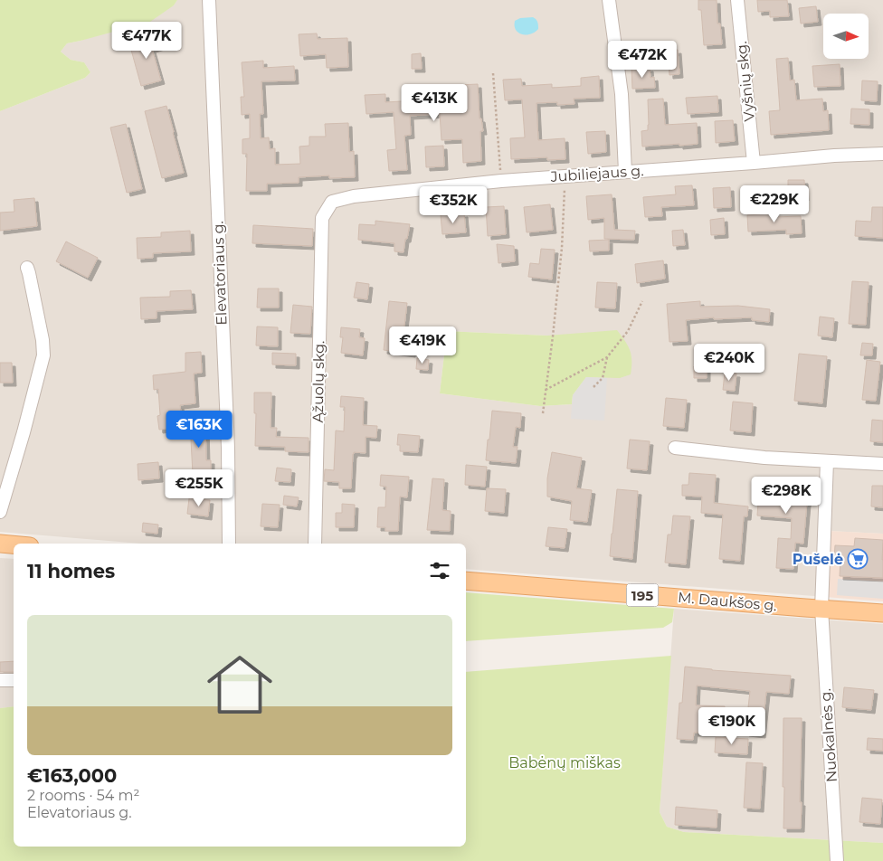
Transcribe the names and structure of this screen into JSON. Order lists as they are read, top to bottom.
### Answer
{
  "streets": {
    "main road": ["195", "M. Daukšos g."],
    "street": [
      "Vyšnių skg.",
      "Jubiliejaus g.",
      "Elevatoriaus g.",
      "Ąžuolų skg.",
      "Nuokalnės g."
    ]
  },
  "crossings": [
    ["Vyšnių skg.", "Jubiliejaus g."],
    ["Jubiliejaus g.", "Ąžuolų skg."],
    ["M. Daukšos g.", "Nuokalnės g."]
  ],
  "parks": ["Babėnų miškas"],
  "places": {
    "supermarket": ["Pušelė"]
  },
  "north": "right",
  "page": {
    "price": [
      "€477K",
      "€472K",
      "€413K",
      "€229K",
      "€352K",
      "€419K",
      "€240K",
      "€163K",
      "€255K",
      "€298K",
      "€190K"
    ],
    "heading": "11 homes",
    "list": [
      {
        "name": "€163,000",
        "note": "2 rooms · 54 m² · Elevatoriaus g."
      }
    ]
  }
}
